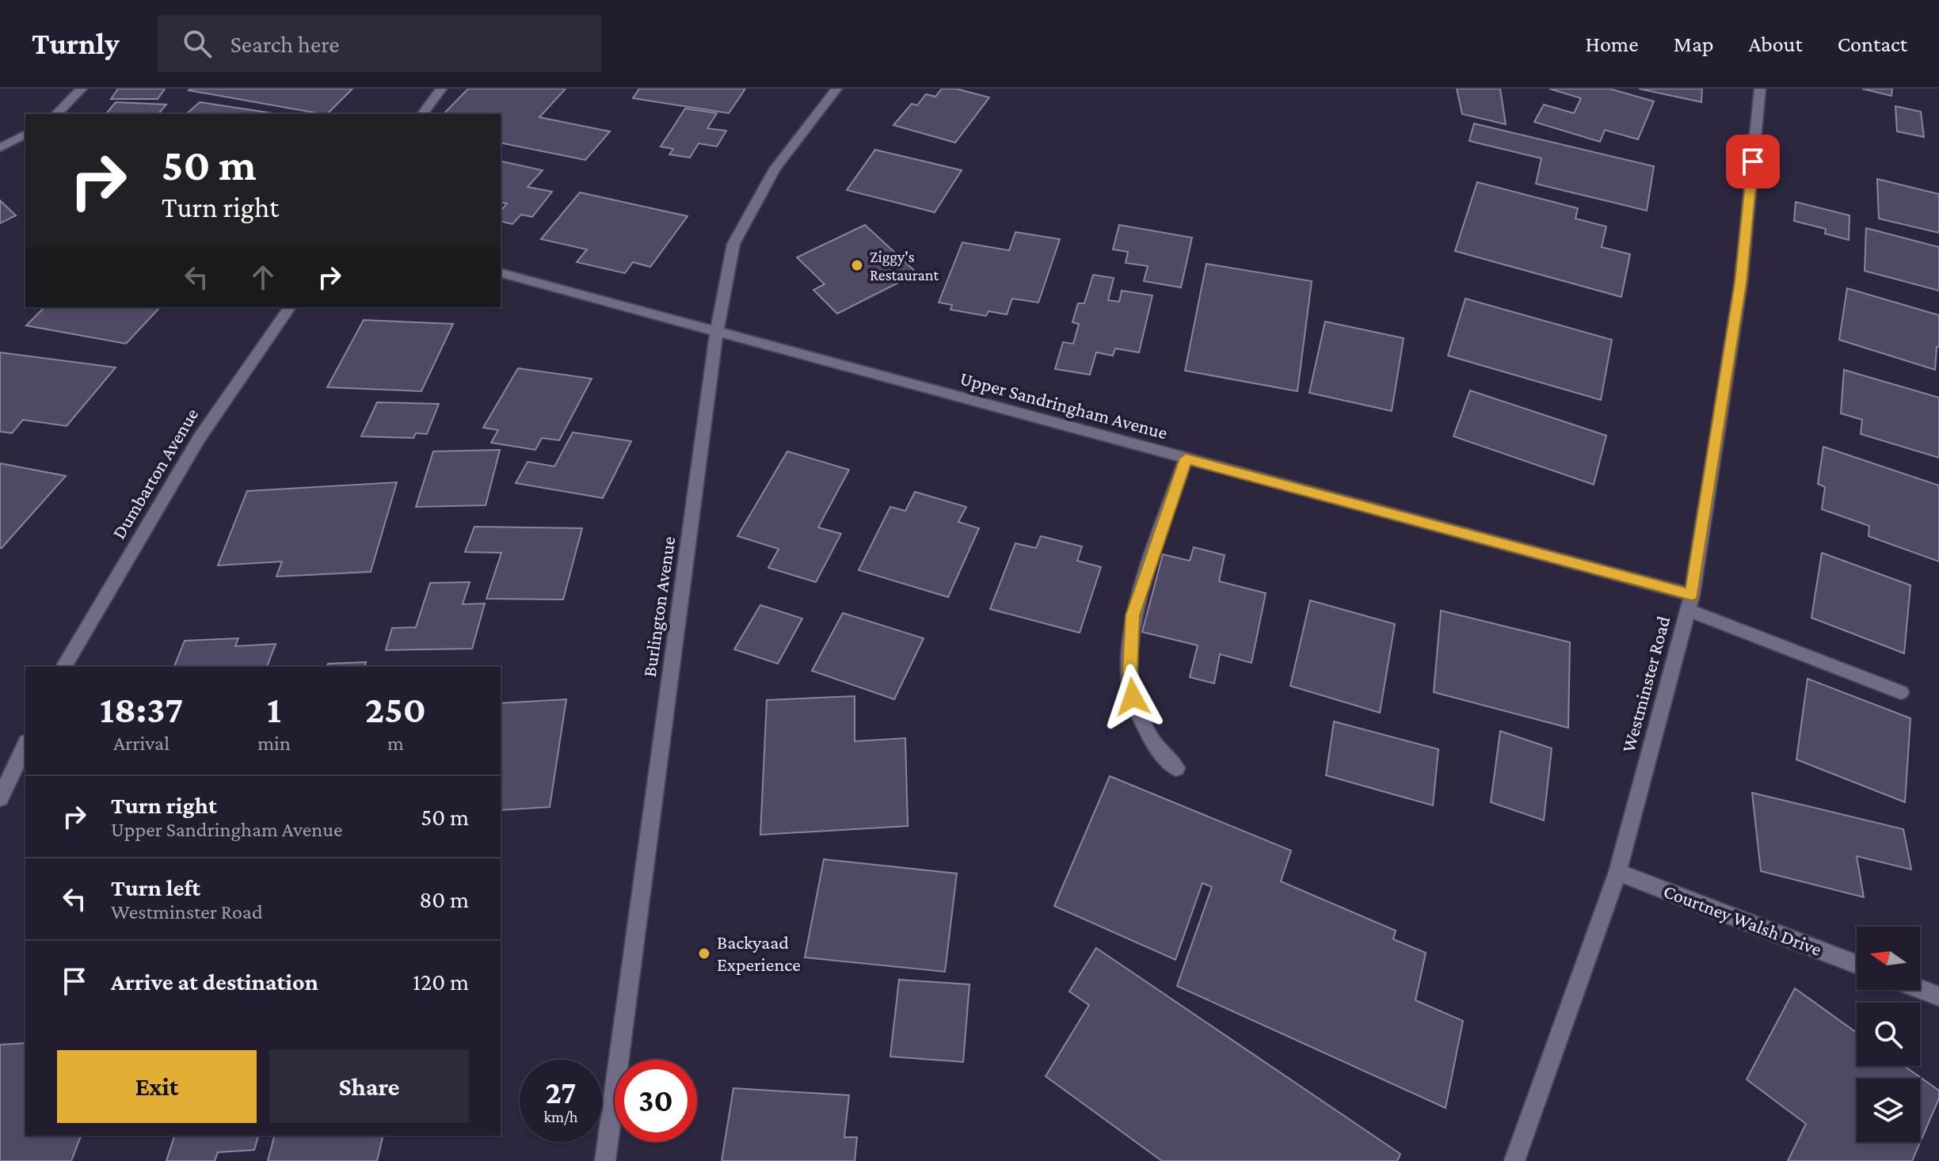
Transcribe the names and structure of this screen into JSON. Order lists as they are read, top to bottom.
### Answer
{
  "streets": {
    "street": [
      "Upper Sandringham Avenue",
      "Dumbarton Avenue",
      "Burlington Avenue",
      "Westminster Road",
      "Courtney Walsh Drive"
    ]
  },
  "crossings": [
    ["Upper Sandringham Avenue", "Burlington Avenue"],
    ["Upper Sandringham Avenue", "Westminster Road"],
    ["Westminster Road", "Courtney Walsh Drive"]
  ],
  "places": ["Ziggy's Restaurant", "Backyaad Experience"],
  "north": "left",
  "page": {
    "header": "Turnly",
    "search": "Search here",
    "nav": [
      "Home",
      "Map",
      "About",
      "Contact"
    ],
    "turn": ["50 m", "Turn right"],
    "eta": [
      "18:37",
      "Arrival",
      "1",
      "min",
      "250",
      "m"
    ],
    "list": [
      {
        "name": "Turn right",
        "note": "Upper Sandringham Avenue",
        "value": "50 m"
      },
      {
        "name": "Turn left",
        "note": "Westminster Road",
        "value": "80 m"
      },
      {
        "name": "Arrive at destination",
        "value": "120 m"
      }
    ],
    "buttons": ["Exit", "Share"],
    "speed": "27 km/h",
    "limit": "30"
  }
}
